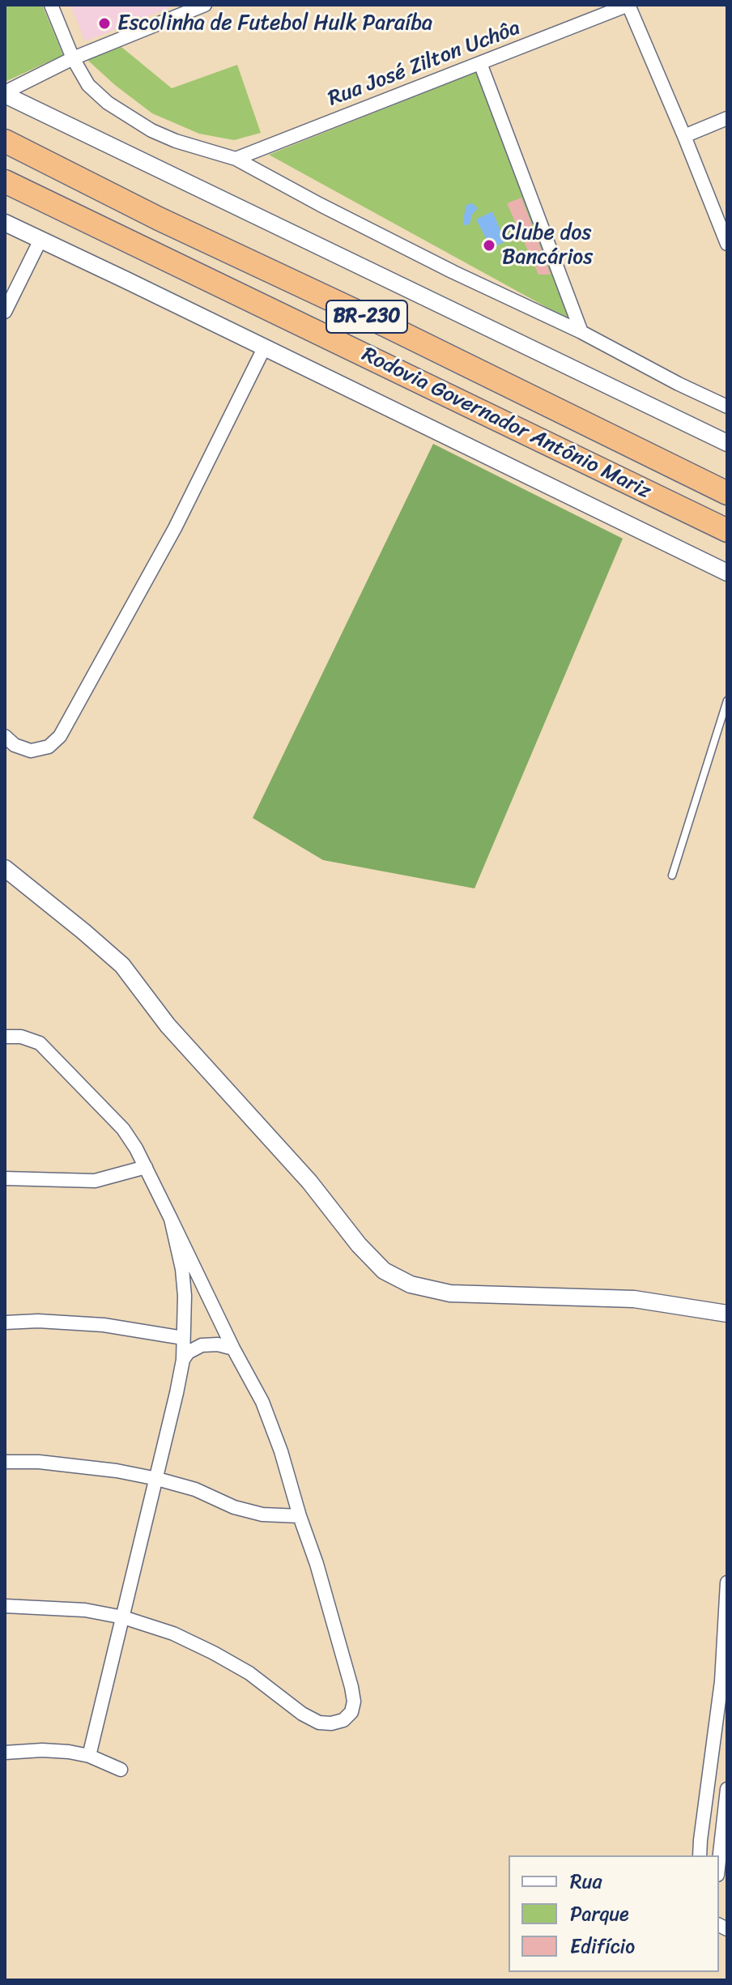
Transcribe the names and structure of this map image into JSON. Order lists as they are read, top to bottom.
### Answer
{
  "streets": {
    "highway": ["BR-230", "Rodovia Governador Antônio Mariz"],
    "street": ["Rua José Zilton Uchôa"]
  },
  "places": ["Escolinha de Futebol Hulk Paraíba", "Clube dos Bancários"],
  "legend": ["Rua", "Parque", "Edifício"]
}
